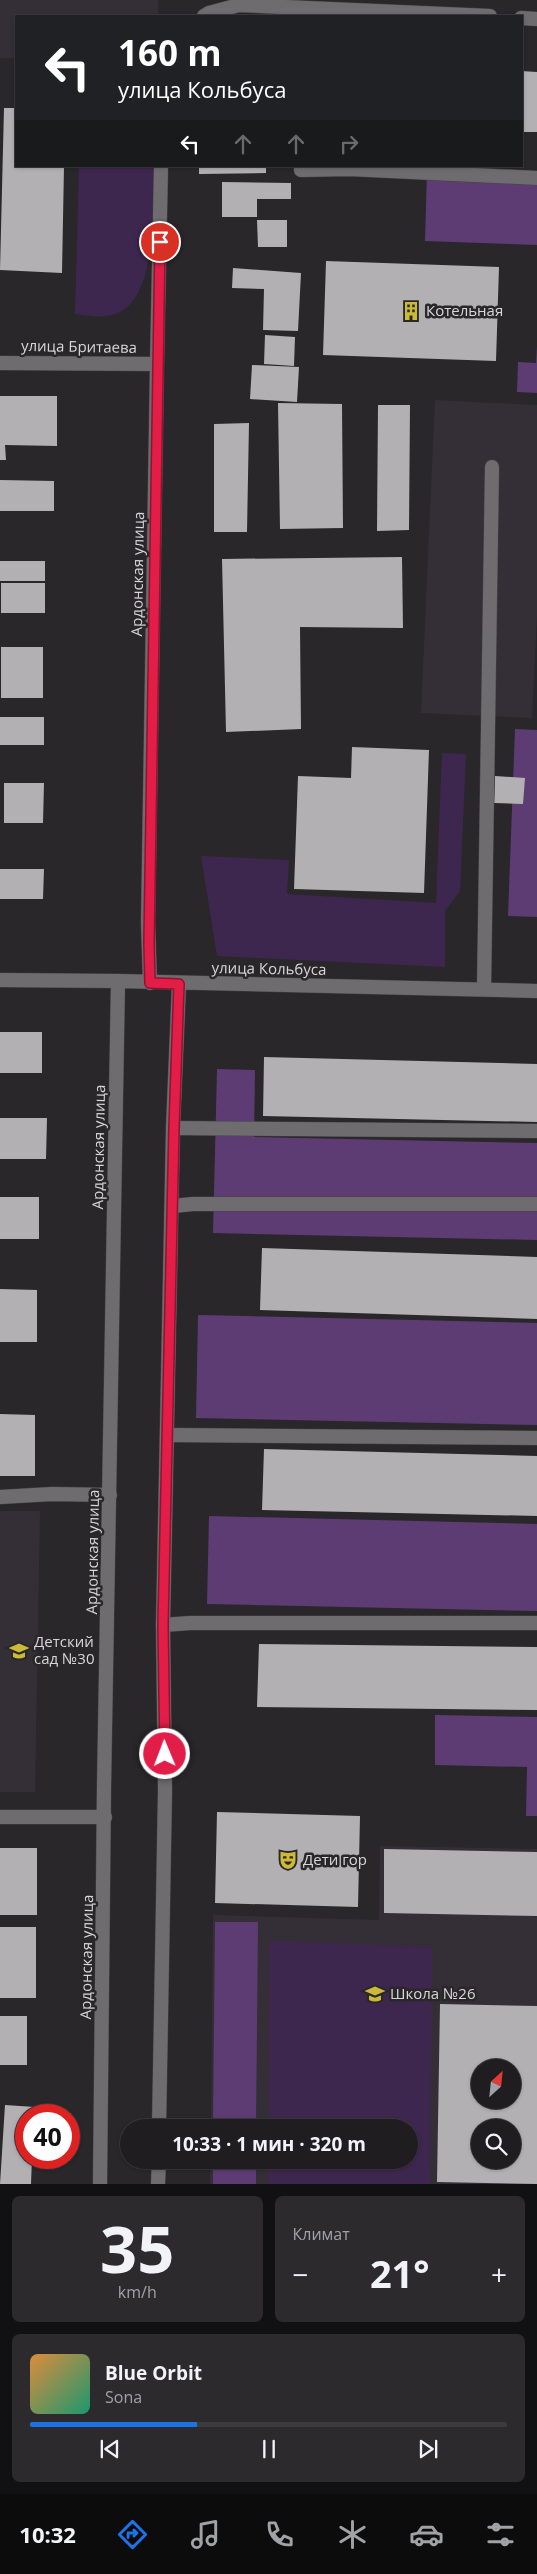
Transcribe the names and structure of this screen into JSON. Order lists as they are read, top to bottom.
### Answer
{
  "streets": {
    "street": ["улица Бритаева", "Ардонская улица", "улица Кольбуса"]
  },
  "crossings": [
    ["улица Бритаева", "Ардонская улица"],
    ["Ардонская улица", "улица Кольбуса"]
  ],
  "places": {
    "building": ["Котельная"],
    "school or university": ["Детский сад №30", "Школа №26"],
    "theatre": ["Дети гор"]
  },
  "north": "top right",
  "page": {
    "turn": ["160 m", "улица Кольбуса"],
    "limit": "40",
    "trip": "10:33 · 1 мин · 320 m",
    "tile": [
      ["35", "km/h"],
      "Климат"
    ],
    "heat": ["−", "21°", "+"],
    "song": ["Blue Orbit", "Sona"],
    "tabs": "10:32"
  }
}
